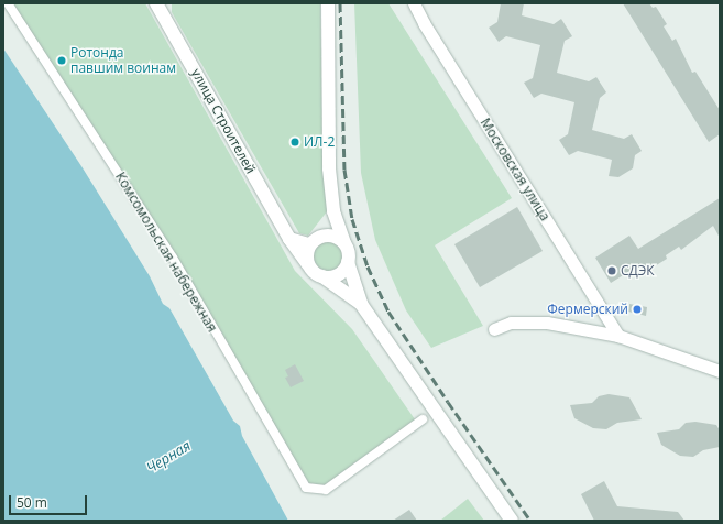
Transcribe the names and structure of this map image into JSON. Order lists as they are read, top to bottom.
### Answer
{
  "streets": {
    "main road": ["улица Строителей"],
    "street": ["Московская улица", "Комсомольская набережная"]
  },
  "water": ["Черная"],
  "places": [
    "Ротонда павшим воинам",
    "ИЛ-2",
    "СДЭК",
    "Фермерский"
  ],
  "scale_bar": "50 m"
}
